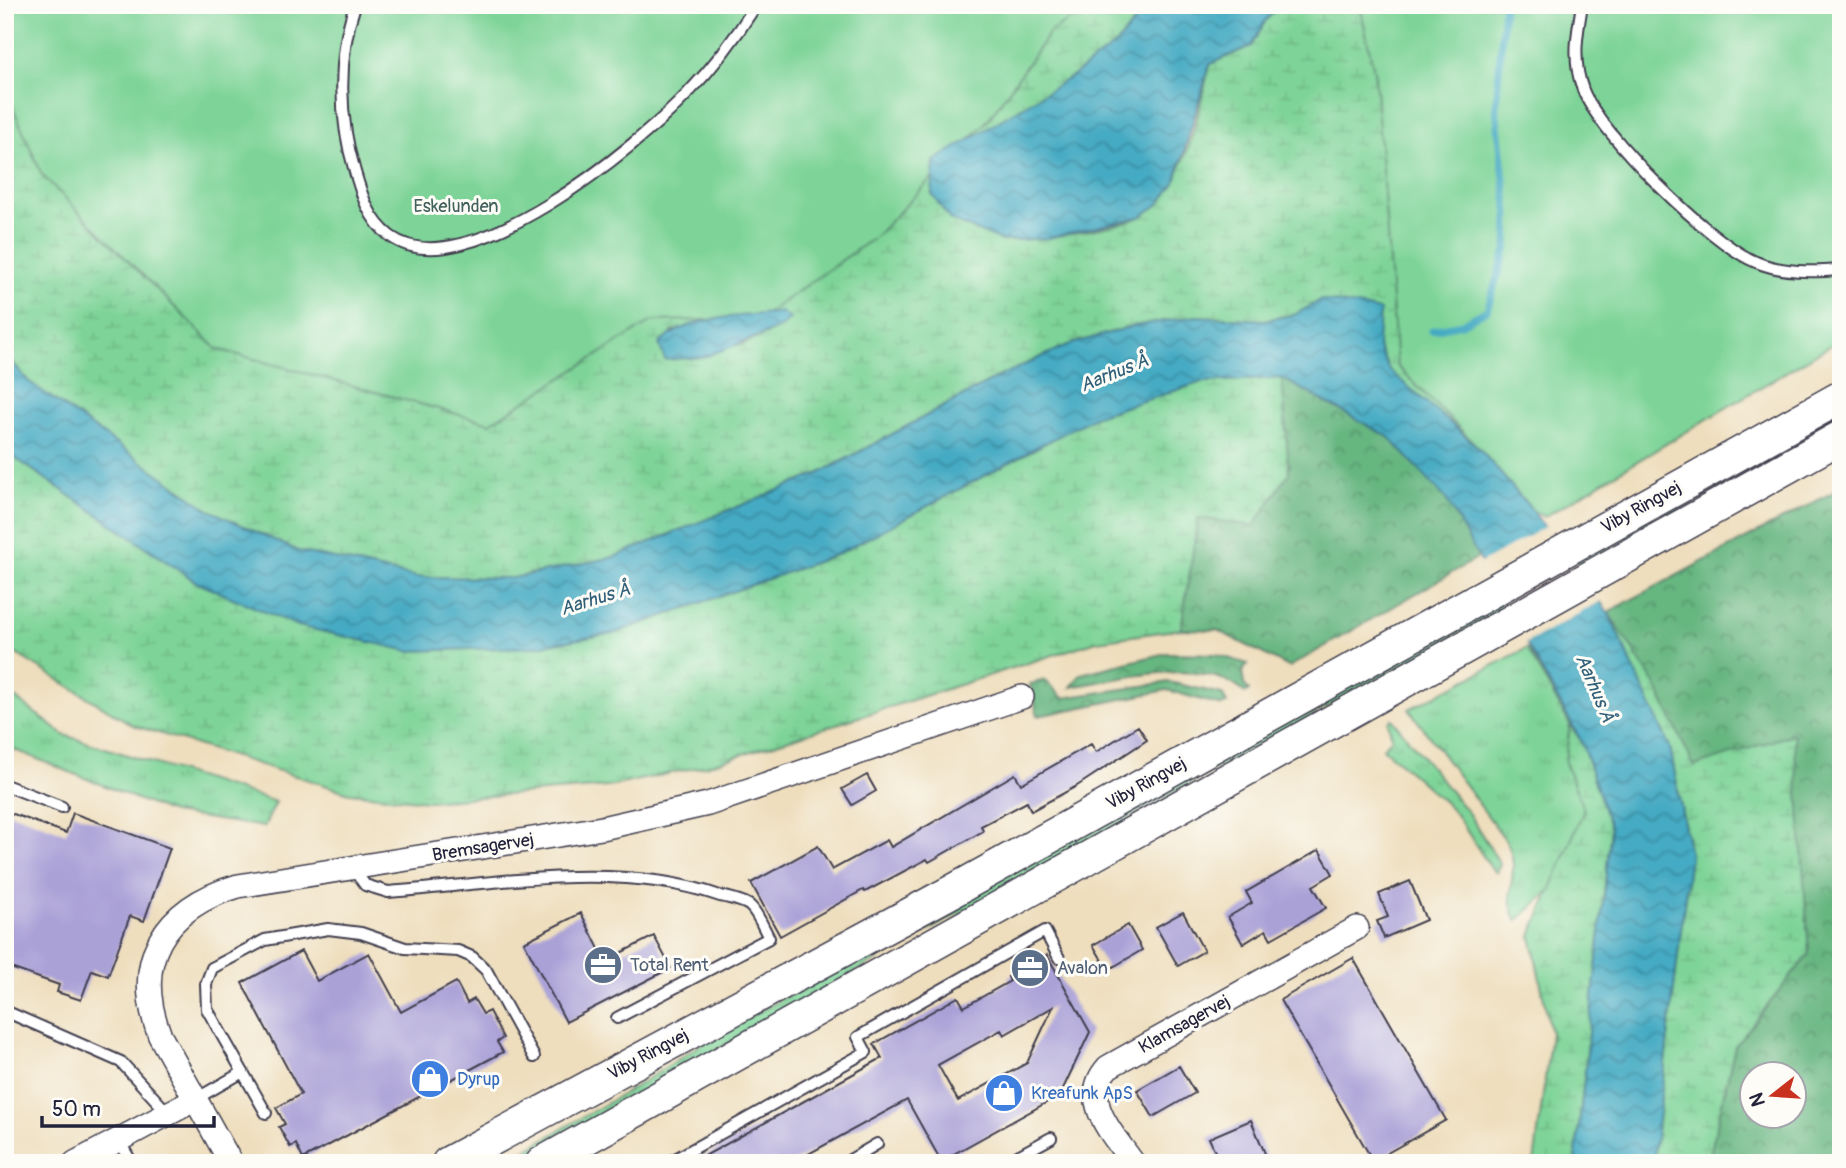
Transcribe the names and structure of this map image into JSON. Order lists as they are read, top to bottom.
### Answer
{
  "streets": {
    "main road": ["Viby Ringvej"],
    "street": ["Bremsagervej", "Klamsagervej"]
  },
  "water": ["Aarhus Å"],
  "parks": ["Eskelunden"],
  "places": {
    "office": ["Total Rent", "Avalon"],
    "shop": ["Dyrup", "Kreafunk ApS"]
  },
  "scale_bar": "50 m",
  "north": "left"
}
